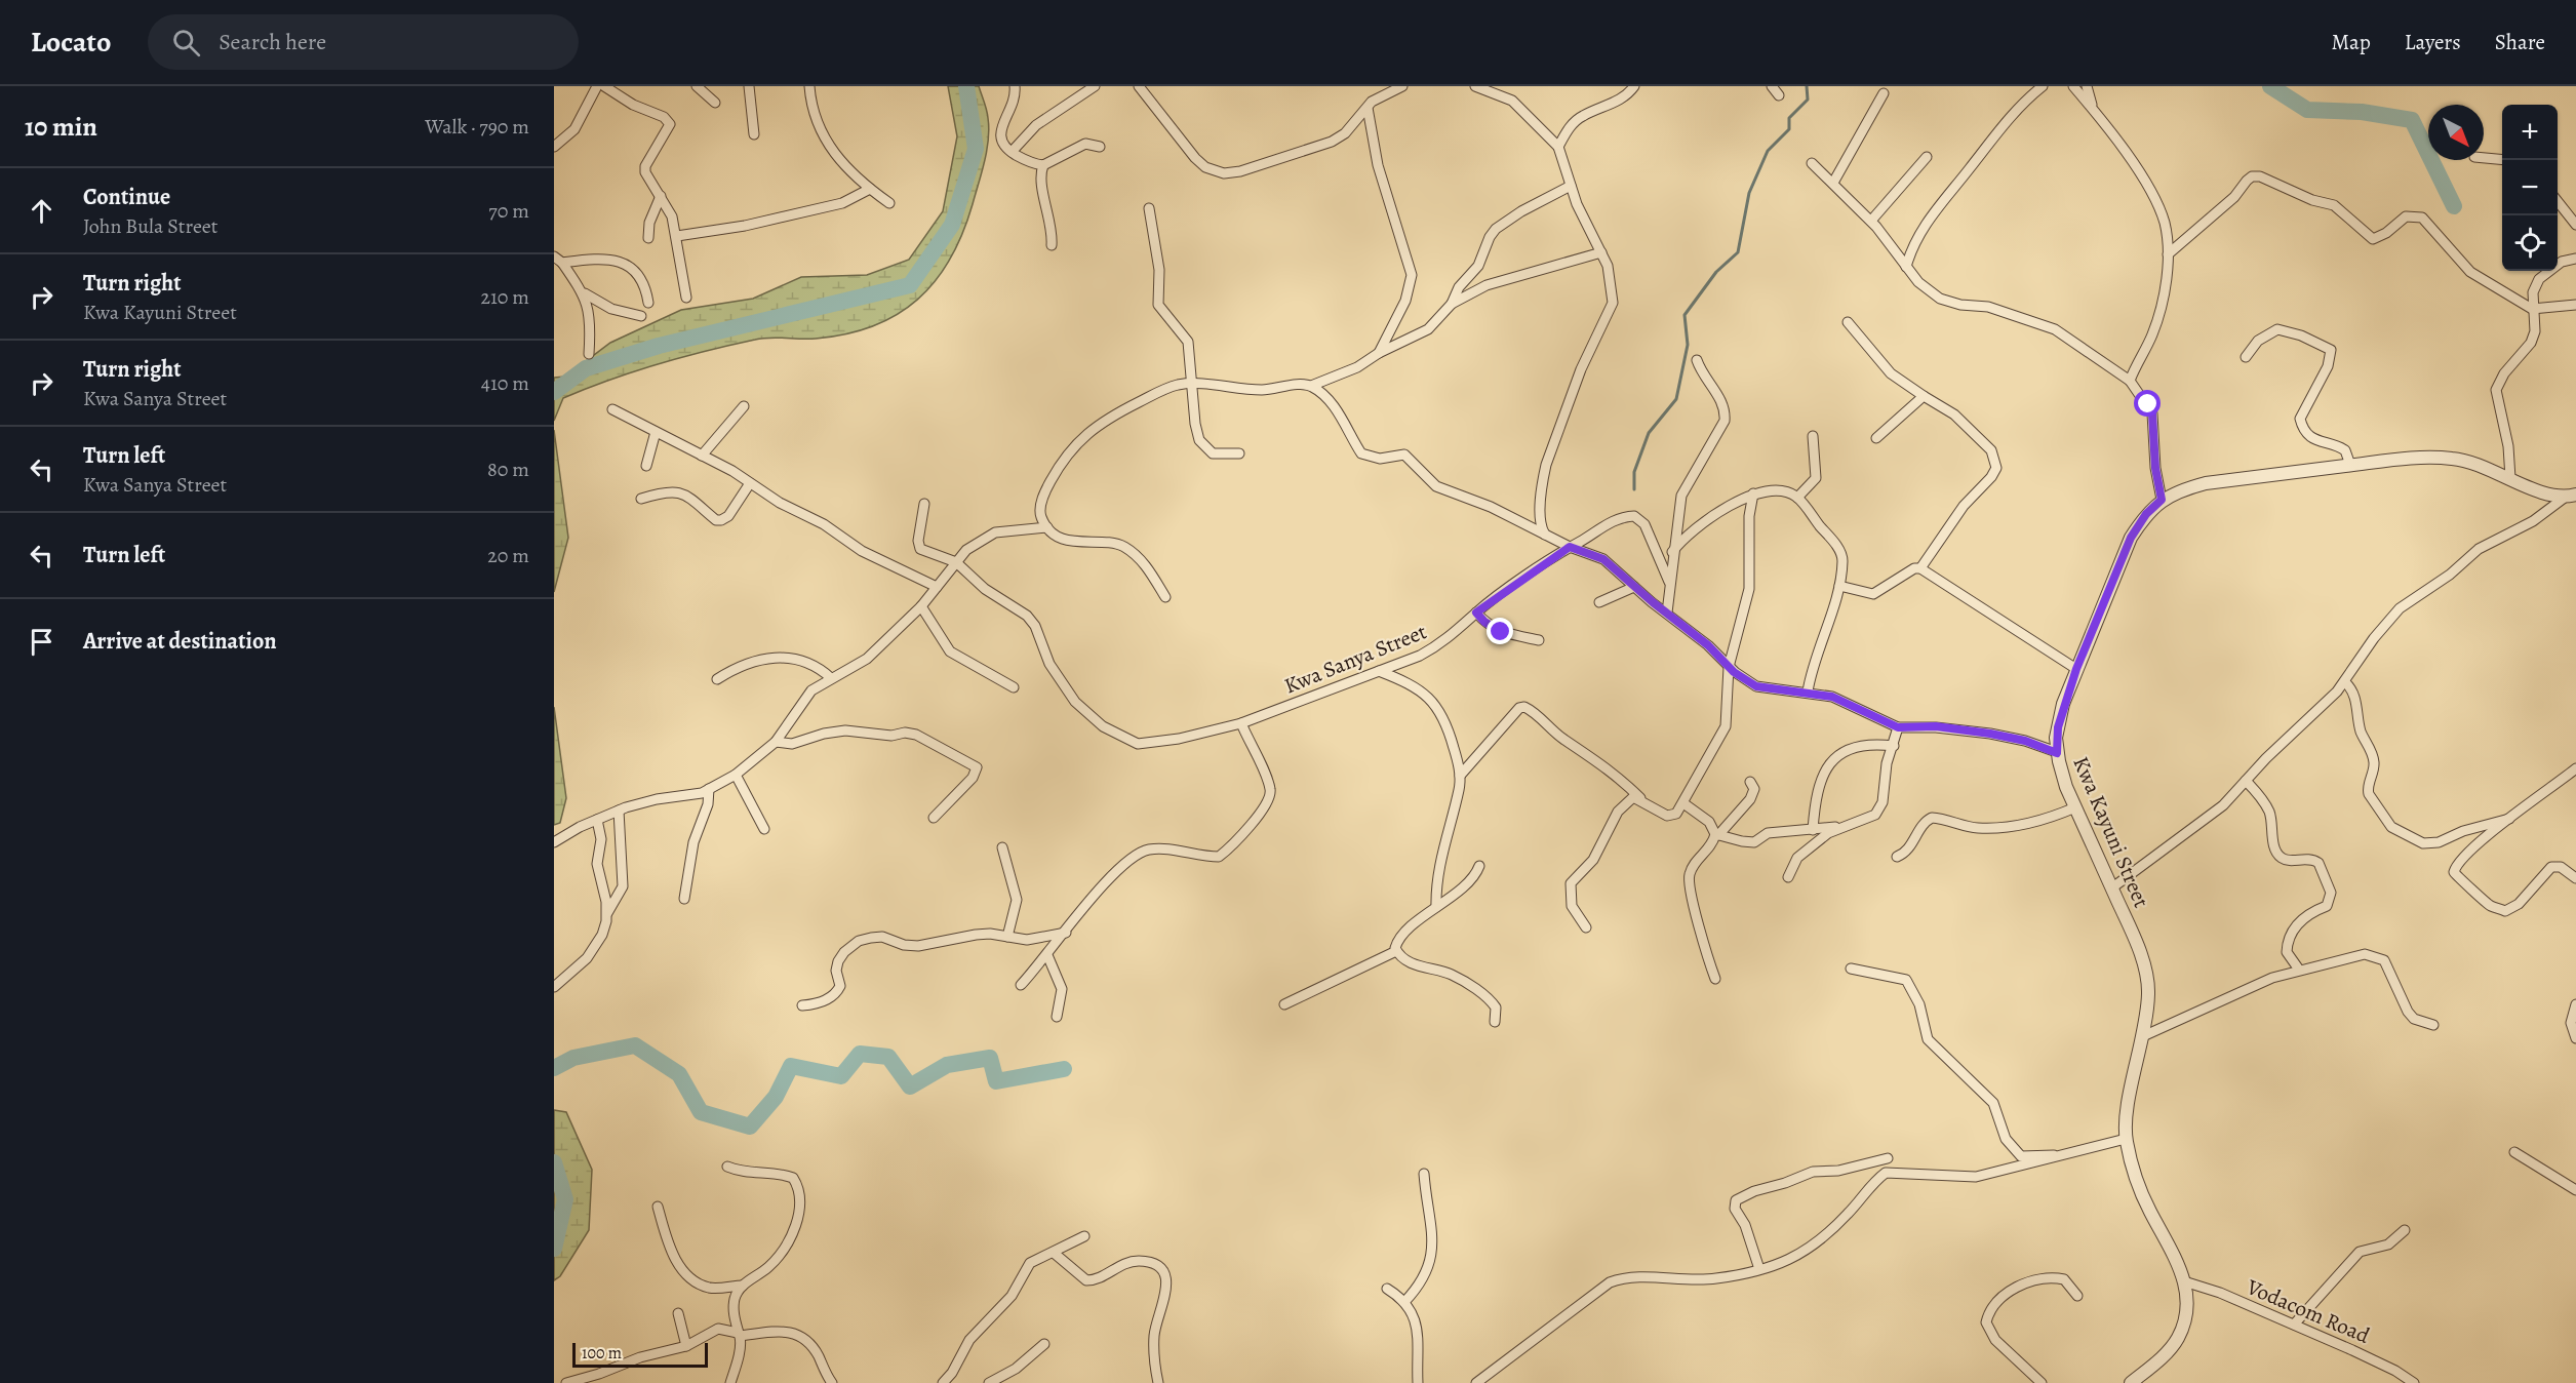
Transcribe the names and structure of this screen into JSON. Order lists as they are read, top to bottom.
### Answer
{
  "streets": {
    "street": ["Kwa Sanya Street", "Kwa Kayuni Street", "Vodacom Road"]
  },
  "crossings": [
    ["Kwa Kayuni Street", "Vodacom Road"]
  ],
  "scale_bar": "100 m",
  "north": "bottom right",
  "page": {
    "header": "Locato",
    "search": "Search here",
    "nav": ["Map", "Layers", "Share"],
    "heading": ["10 min", "Walk · 790 m"],
    "map_buttons": ["+", "−"],
    "list": [
      ["Continue", "John Bula Street", "70 m"],
      ["Turn right", "Kwa Kayuni Street", "210 m"],
      ["Turn right", "Kwa Sanya Street", "410 m"],
      ["Turn left", "Kwa Sanya Street", "80 m"],
      ["Turn left", "20 m"],
      "Arrive at destination"
    ],
    "scale": "100 m"
  }
}
